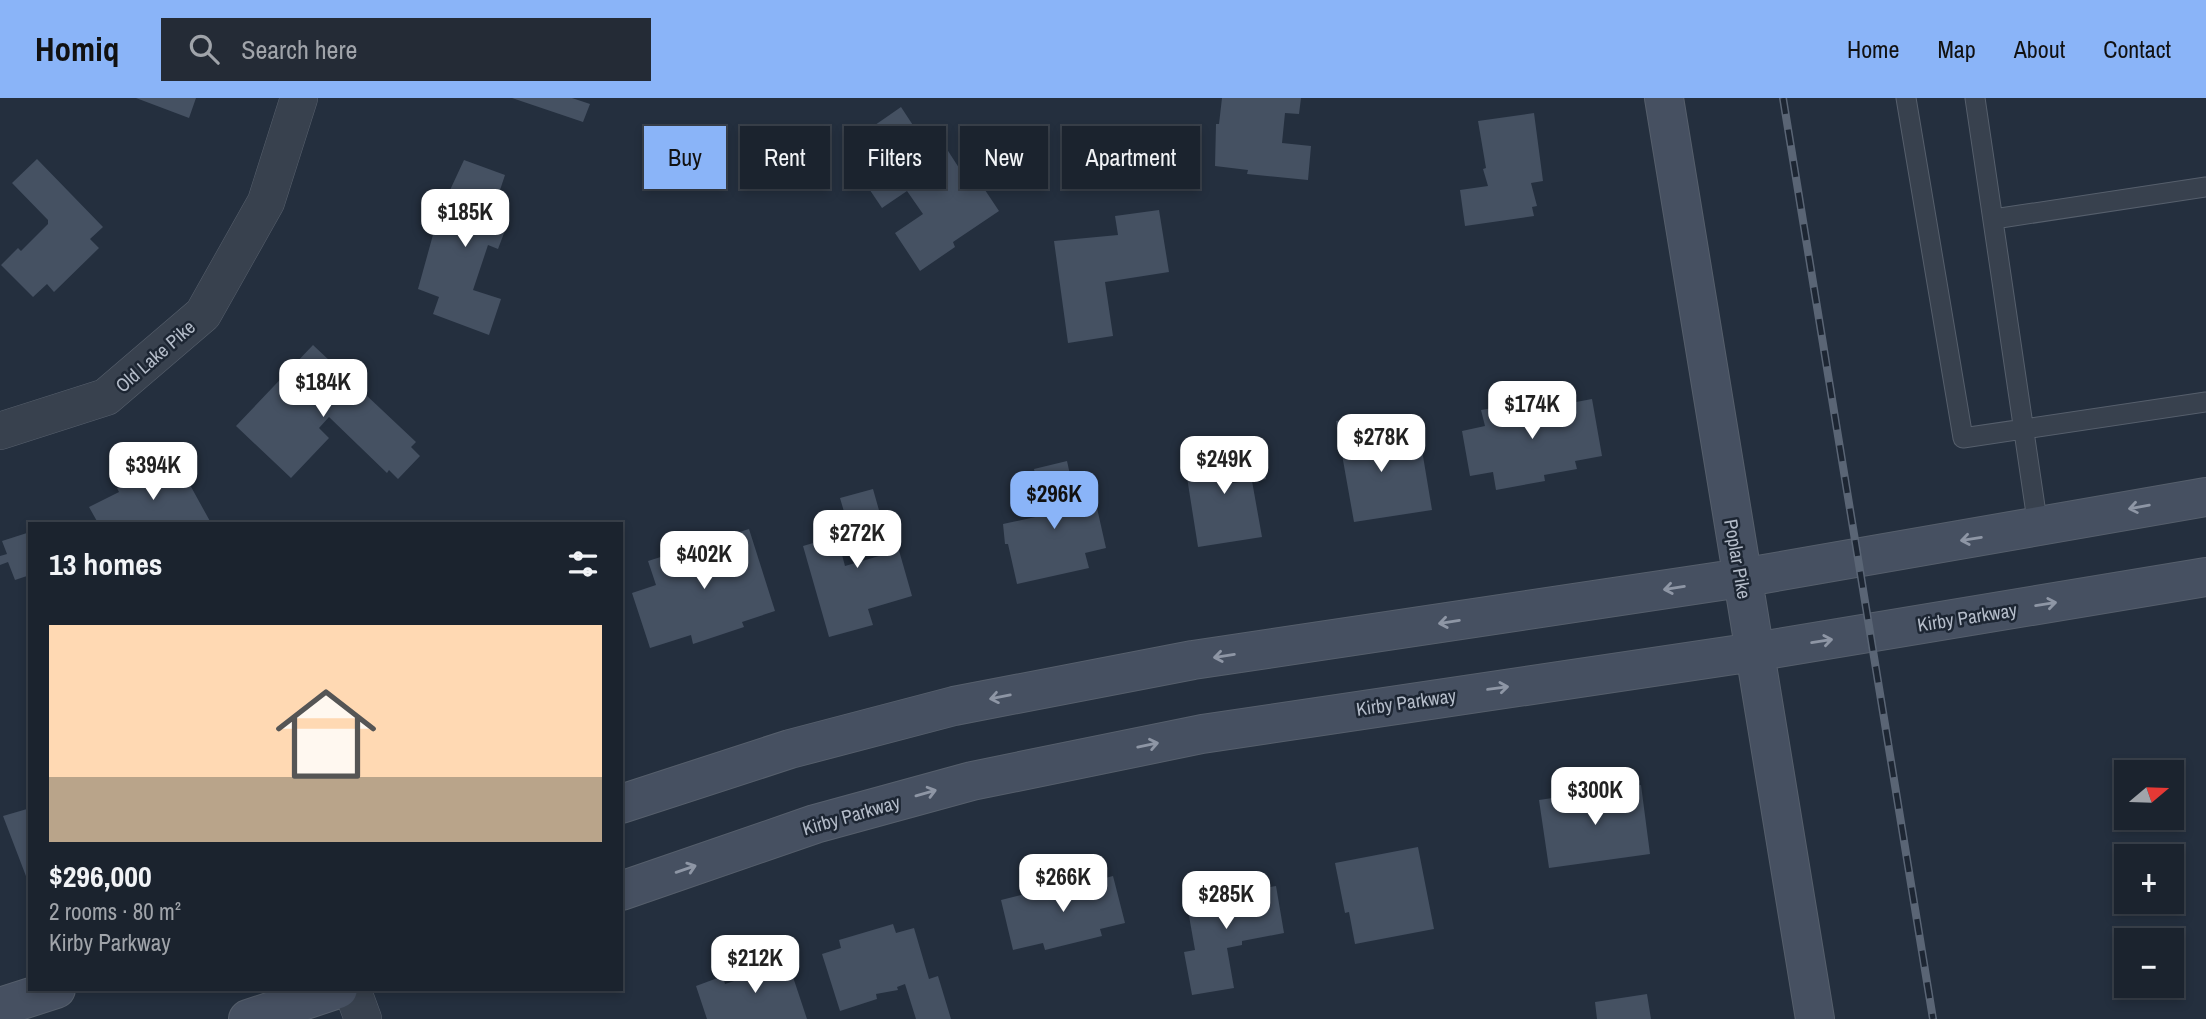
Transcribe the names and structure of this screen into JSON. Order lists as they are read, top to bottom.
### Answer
{
  "streets": {
    "main road": ["Poplar Pike", "Kirby Parkway"],
    "street": ["Old Lake Pike"]
  },
  "crossings": [
    ["Poplar Pike", "Kirby Parkway"]
  ],
  "north": "right",
  "page": {
    "header": "Homiq",
    "search": "Search here",
    "nav": [
      "Home",
      "Map",
      "About",
      "Contact"
    ],
    "chip": [
      "Buy",
      "Rent",
      "Filters",
      "New",
      "Apartment"
    ],
    "price": [
      "$185K",
      "$184K",
      "$174K",
      "$278K",
      "$249K",
      "$394K",
      "$296K",
      "$272K",
      "$402K",
      "$300K",
      "$266K",
      "$285K",
      "$212K"
    ],
    "heading": "13 homes",
    "list": [
      {
        "name": "$296,000",
        "note": "2 rooms · 80 m² · Kirby Parkway"
      }
    ],
    "map_buttons": ["+", "−"]
  }
}
